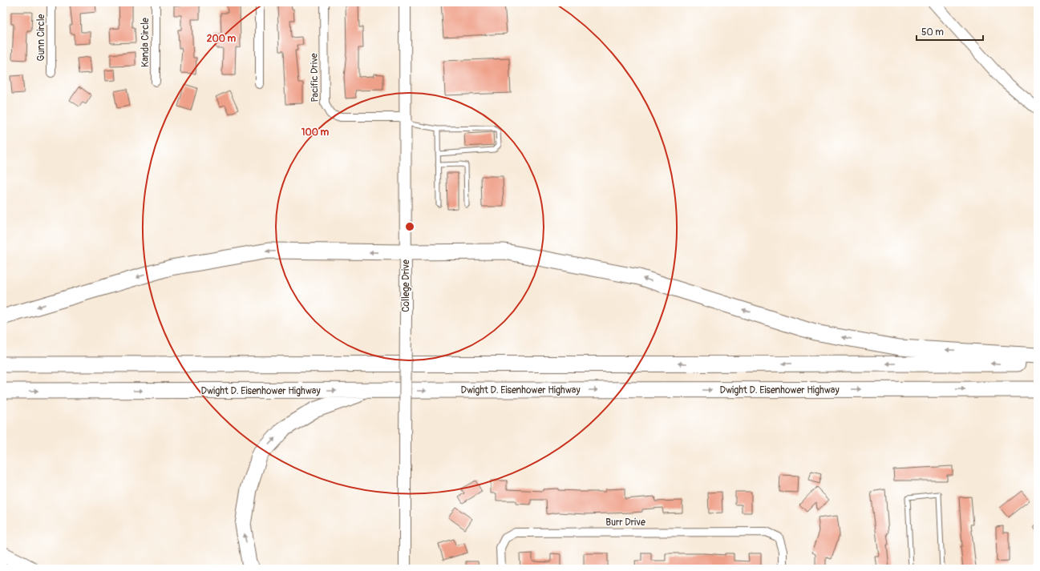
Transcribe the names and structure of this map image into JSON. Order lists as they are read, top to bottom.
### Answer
{
  "streets": {
    "highway": ["Dwight D. Eisenhower Highway"],
    "main road": ["College Drive"],
    "street": [
      "Gunn Circle",
      "Kanda Circle",
      "Pacific Drive",
      "Burr Drive"
    ]
  },
  "crossings": [
    ["Pacific Drive", "College Drive"]
  ],
  "scale_bar": "50 m",
  "rings": ["200 m", "100 m"]
}
